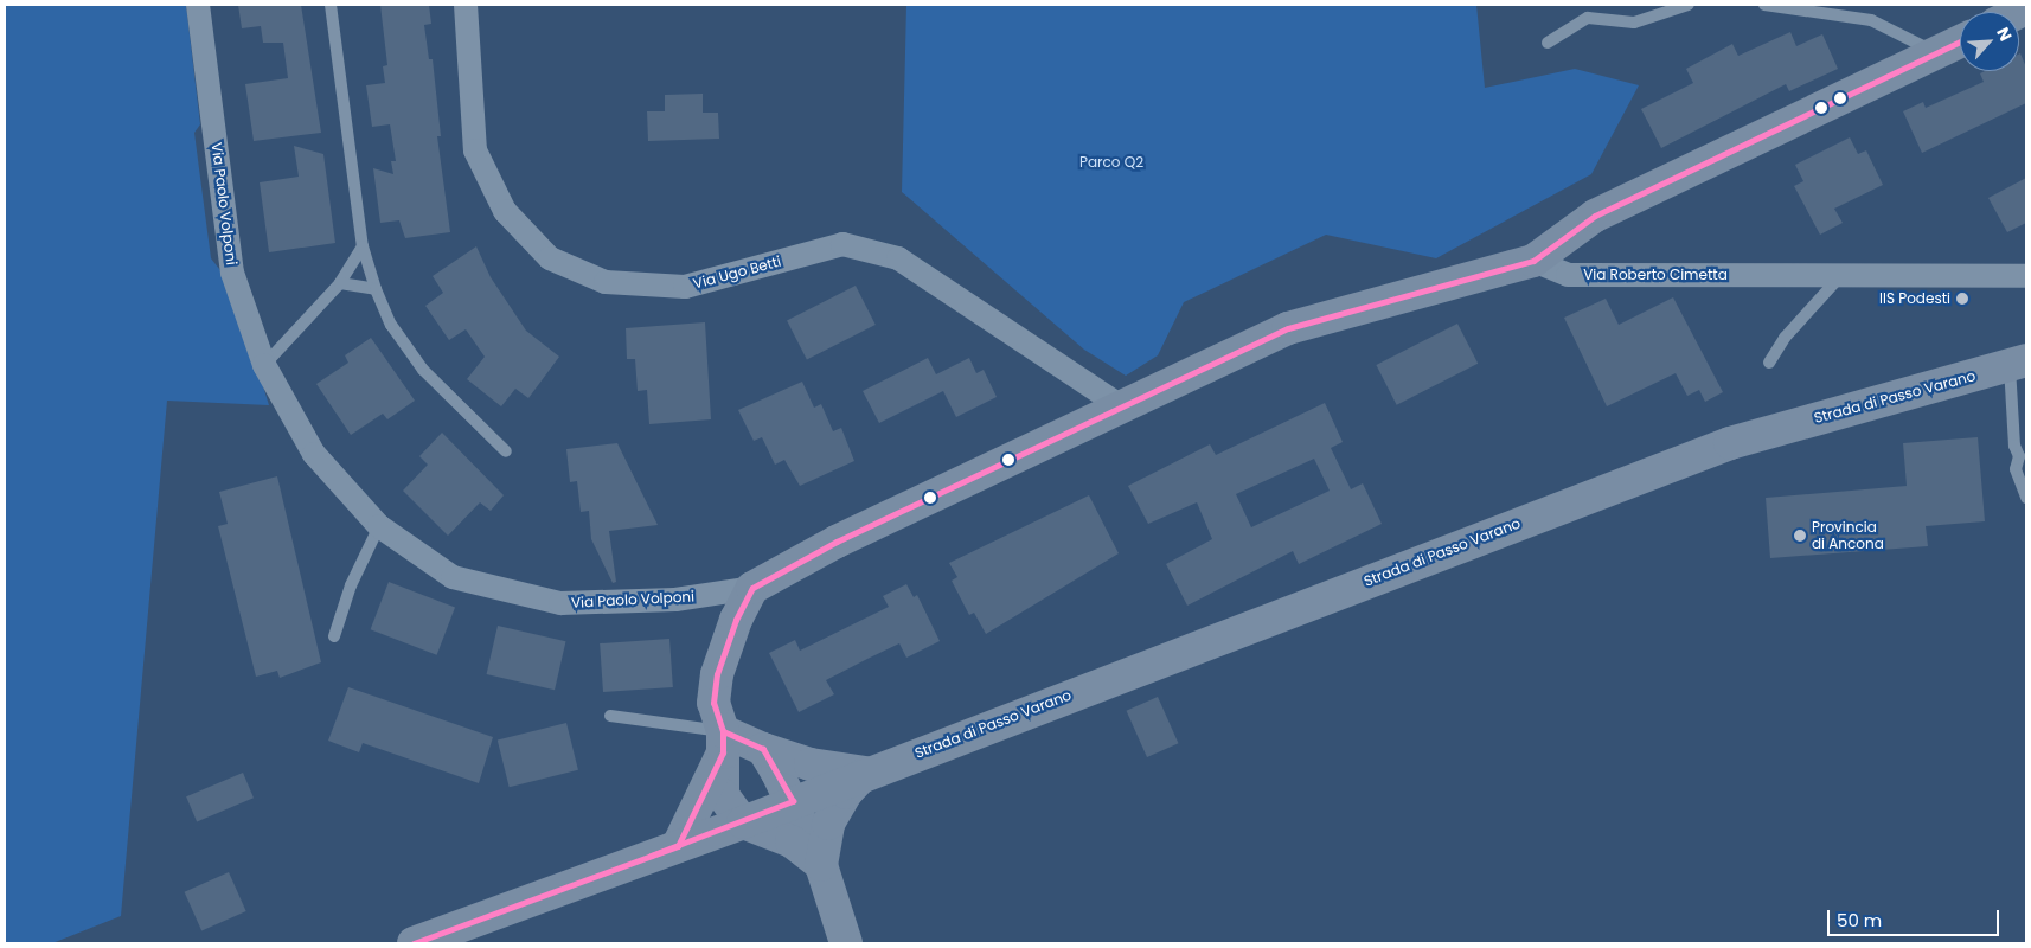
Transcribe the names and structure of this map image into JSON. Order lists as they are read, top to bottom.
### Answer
{
  "streets": {
    "street": [
      "Via Paolo Volponi",
      "Via Ugo Betti",
      "Via Roberto Cimetta",
      "Strada di Passo Varano"
    ]
  },
  "parks": ["Parco Q2"],
  "places": ["IIS Podesti", "Provincia di Ancona"],
  "scale_bar": "50 m",
  "north": "top right"
}
